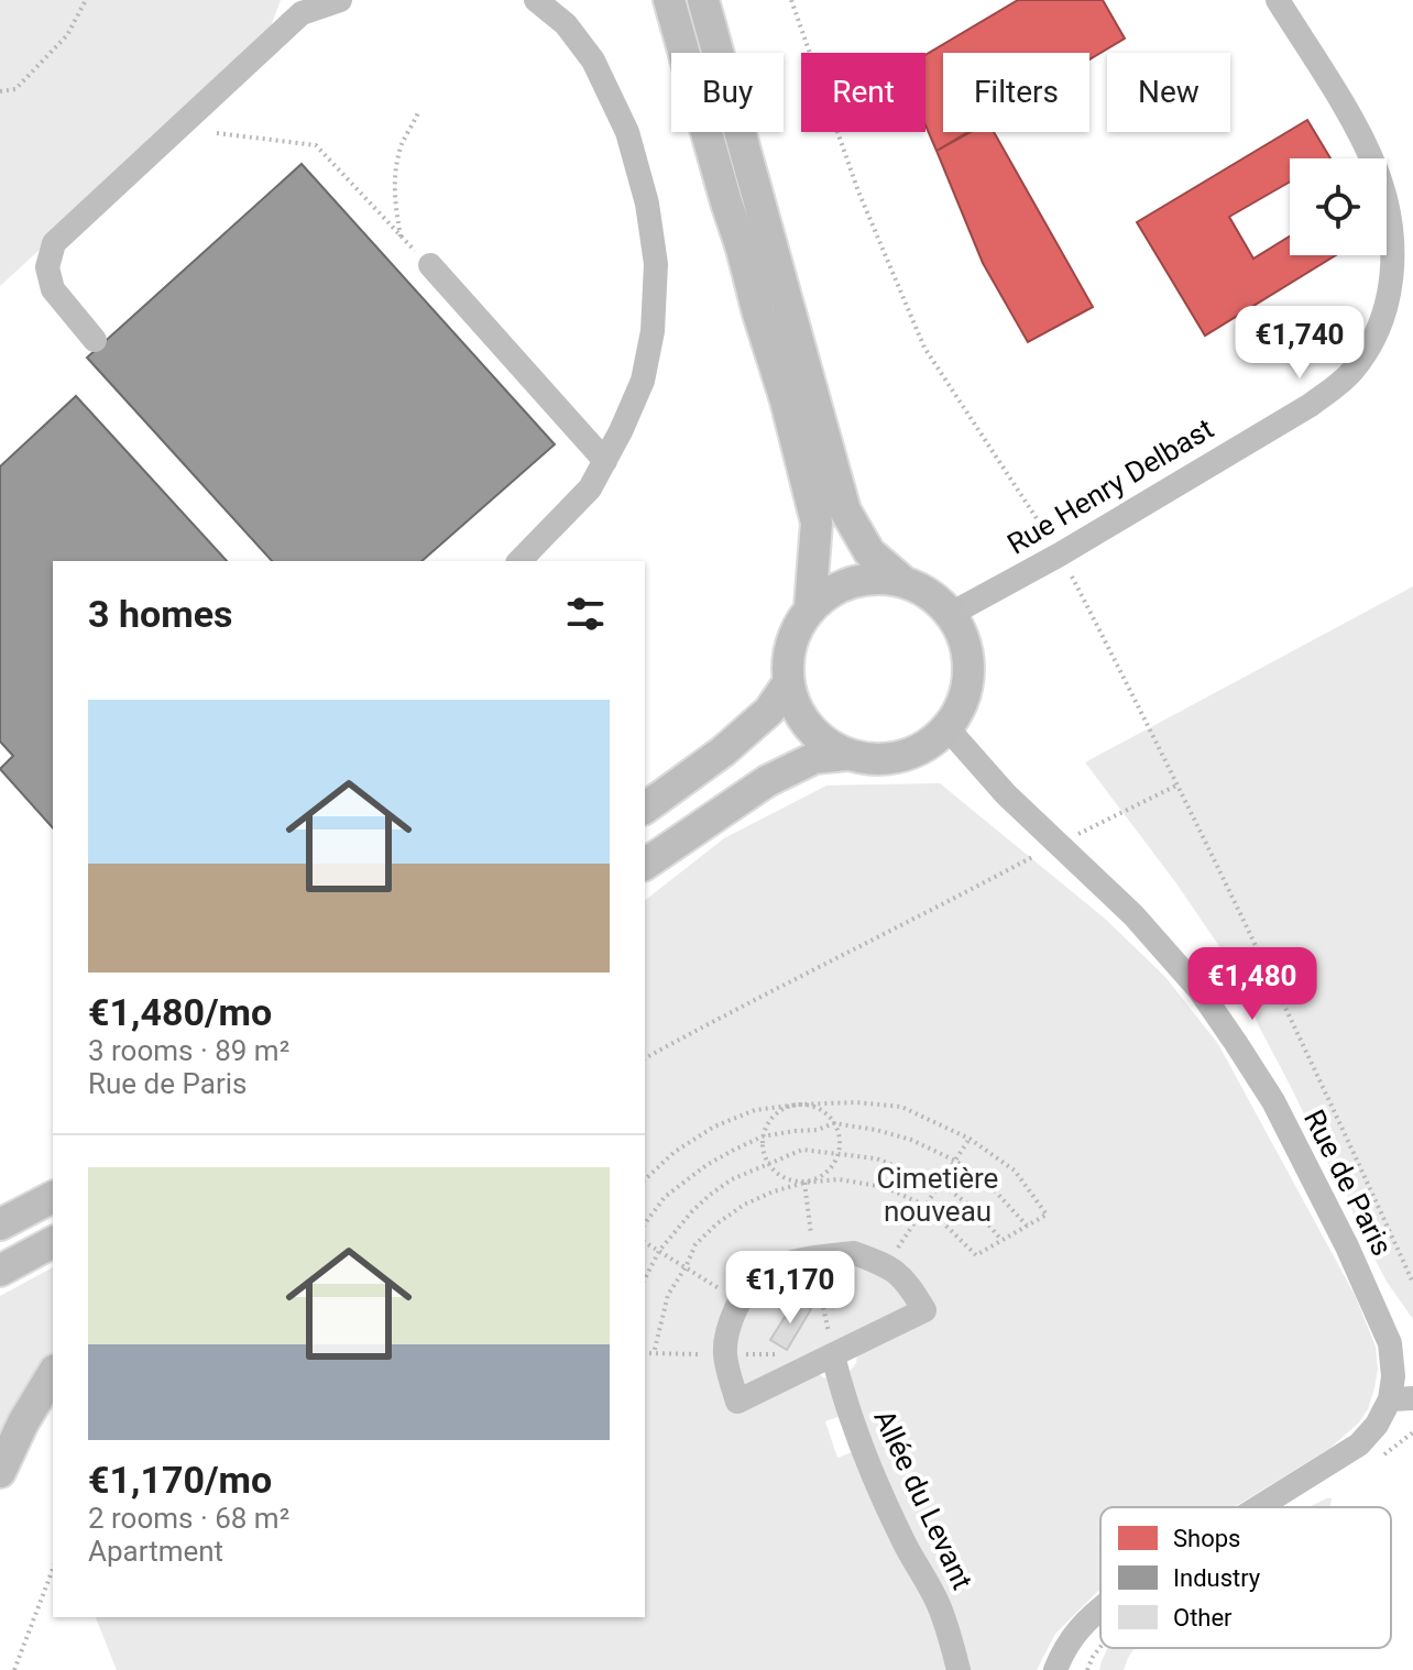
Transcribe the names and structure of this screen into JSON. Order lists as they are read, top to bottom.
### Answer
{
  "streets": {
    "street": ["Rue Henry Delbast", "Rue de Paris", "Allée du Levant"]
  },
  "crossings": [
    ["Rue Henry Delbast", "Rue de Paris"]
  ],
  "parks": ["Cimetière nouveau"],
  "legend": ["Shops", "Industry", "Other"],
  "page": {
    "chip": [
      "Buy",
      "Rent",
      "Filters",
      "New"
    ],
    "price": ["€1,740", "€1,480", "€1,170"],
    "heading": "3 homes",
    "list": [
      {
        "name": "€1,480/mo",
        "note": "3 rooms · 89 m² · Rue de Paris"
      },
      {
        "name": "€1,170/mo",
        "note": "2 rooms · 68 m² · Apartment"
      }
    ]
  }
}
